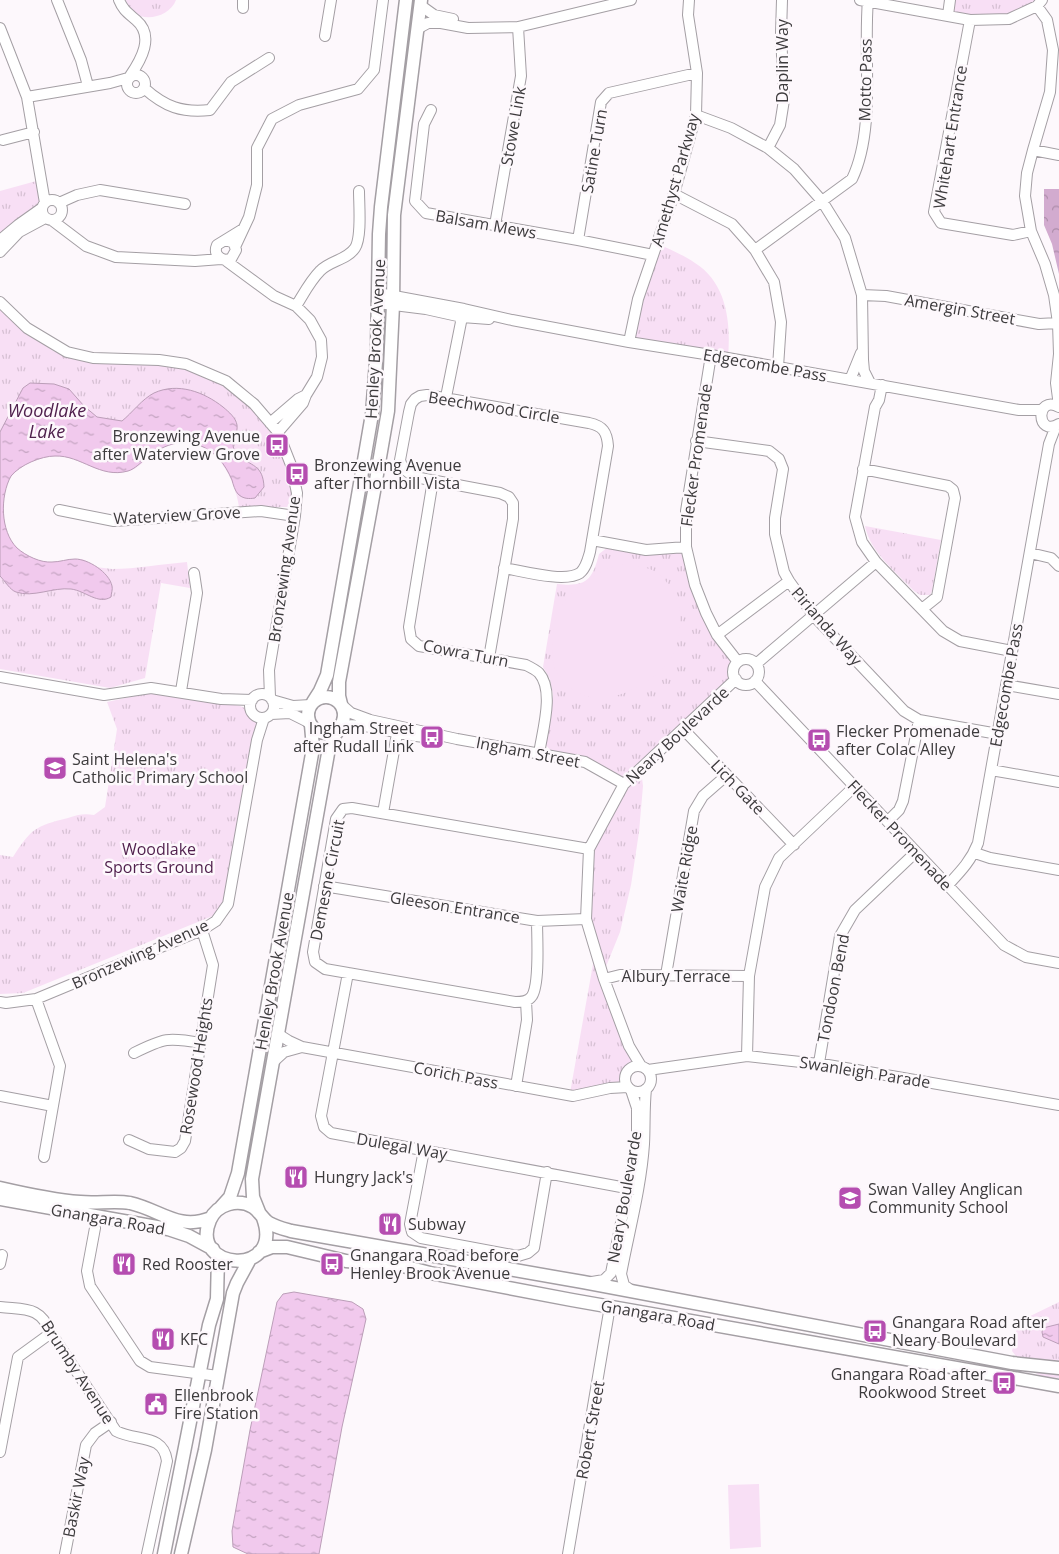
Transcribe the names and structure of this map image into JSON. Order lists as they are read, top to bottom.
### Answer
{
  "streets": {
    "main road": ["Henley Brook Avenue", "Gnangara Road"],
    "street": [
      "Daplin Way",
      "Motto Pass",
      "Stowe Link",
      "Whitehart Entrance",
      "Satine Turn",
      "Amethyst Parkway",
      "Balsam Mews",
      "Amergin Street",
      "Edgecombe Pass",
      "Beechwood Circle",
      "Flecker Promenade",
      "Waterview Grove",
      "Bronzewing Avenue",
      "Pirianda Way",
      "Cowra Turn",
      "Neary Boulevarde",
      "Ingham Street",
      "Lich Gate",
      "Waite Ridge",
      "Demesne Circuit",
      "Gleeson Entrance",
      "Albury Terrace",
      "Tondoon Bend",
      "Rosewood Heights",
      "Swanleigh Parade",
      "Corich Pass",
      "Dulegal Way",
      "Brumby Avenue",
      "Robert Street",
      "Baskir Way"
    ]
  },
  "crossings": [
    ["Stowe Link", "Balsam Mews"],
    ["Satine Turn", "Amethyst Parkway"],
    ["Satine Turn", "Balsam Mews"],
    ["Amethyst Parkway", "Balsam Mews"],
    ["Amethyst Parkway", "Edgecombe Pass"],
    ["Henley Brook Avenue", "Edgecombe Pass"],
    ["Henley Brook Avenue", "Ingham Street"],
    ["Henley Brook Avenue", "Corich Pass"],
    ["Henley Brook Avenue", "Gnangara Road"],
    ["Edgecombe Pass", "Flecker Promenade"],
    ["Edgecombe Pass", "Pirianda Way"],
    ["Beechwood Circle", "Cowra Turn"],
    ["Flecker Promenade", "Pirianda Way"],
    ["Flecker Promenade", "Neary Boulevarde"],
    ["Flecker Promenade", "Tondoon Bend"],
    ["Waterview Grove", "Bronzewing Avenue"],
    ["Bronzewing Avenue", "Rosewood Heights"],
    ["Cowra Turn", "Ingham Street"],
    ["Neary Boulevarde", "Ingham Street"],
    ["Neary Boulevarde", "Lich Gate"],
    ["Neary Boulevarde", "Demesne Circuit"],
    ["Neary Boulevarde", "Gleeson Entrance"],
    ["Neary Boulevarde", "Albury Terrace"],
    ["Neary Boulevarde", "Swanleigh Parade"],
    ["Neary Boulevarde", "Corich Pass"],
    ["Neary Boulevarde", "Dulegal Way"],
    ["Neary Boulevarde", "Gnangara Road"],
    ["Lich Gate", "Waite Ridge"],
    ["Waite Ridge", "Albury Terrace"],
    ["Demesne Circuit", "Gleeson Entrance"],
    ["Demesne Circuit", "Dulegal Way"],
    ["Tondoon Bend", "Swanleigh Parade"],
    ["Swanleigh Parade", "Corich Pass"],
    ["Corich Pass", "Dulegal Way"],
    ["Gnangara Road", "Robert Street"],
    ["Brumby Avenue", "Baskir Way"]
  ],
  "water": ["Woodlake Lake"],
  "parks": ["Woodlake Sports Ground"],
  "places": {
    "bus stop": [
      "Bronzewing Avenue after Waterview Grove",
      "Bronzewing Avenue after Thornbill Vista",
      "Ingham Street after Rudall Link",
      "Flecker Promenade after Colac Alley",
      "Gnangara Road before Henley Brook Avenue",
      "Gnangara Road after Neary Boulevard",
      "Gnangara Road after Rookwood Street"
    ],
    "school or university": ["Saint Helena's Catholic Primary School", "Swan Valley Anglican Community School"],
    "restaurant": [
      "Hungry Jack's",
      "Subway",
      "Red Rooster",
      "KFC"
    ],
    "public building": ["Ellenbrook Fire Station"]
  }
}
